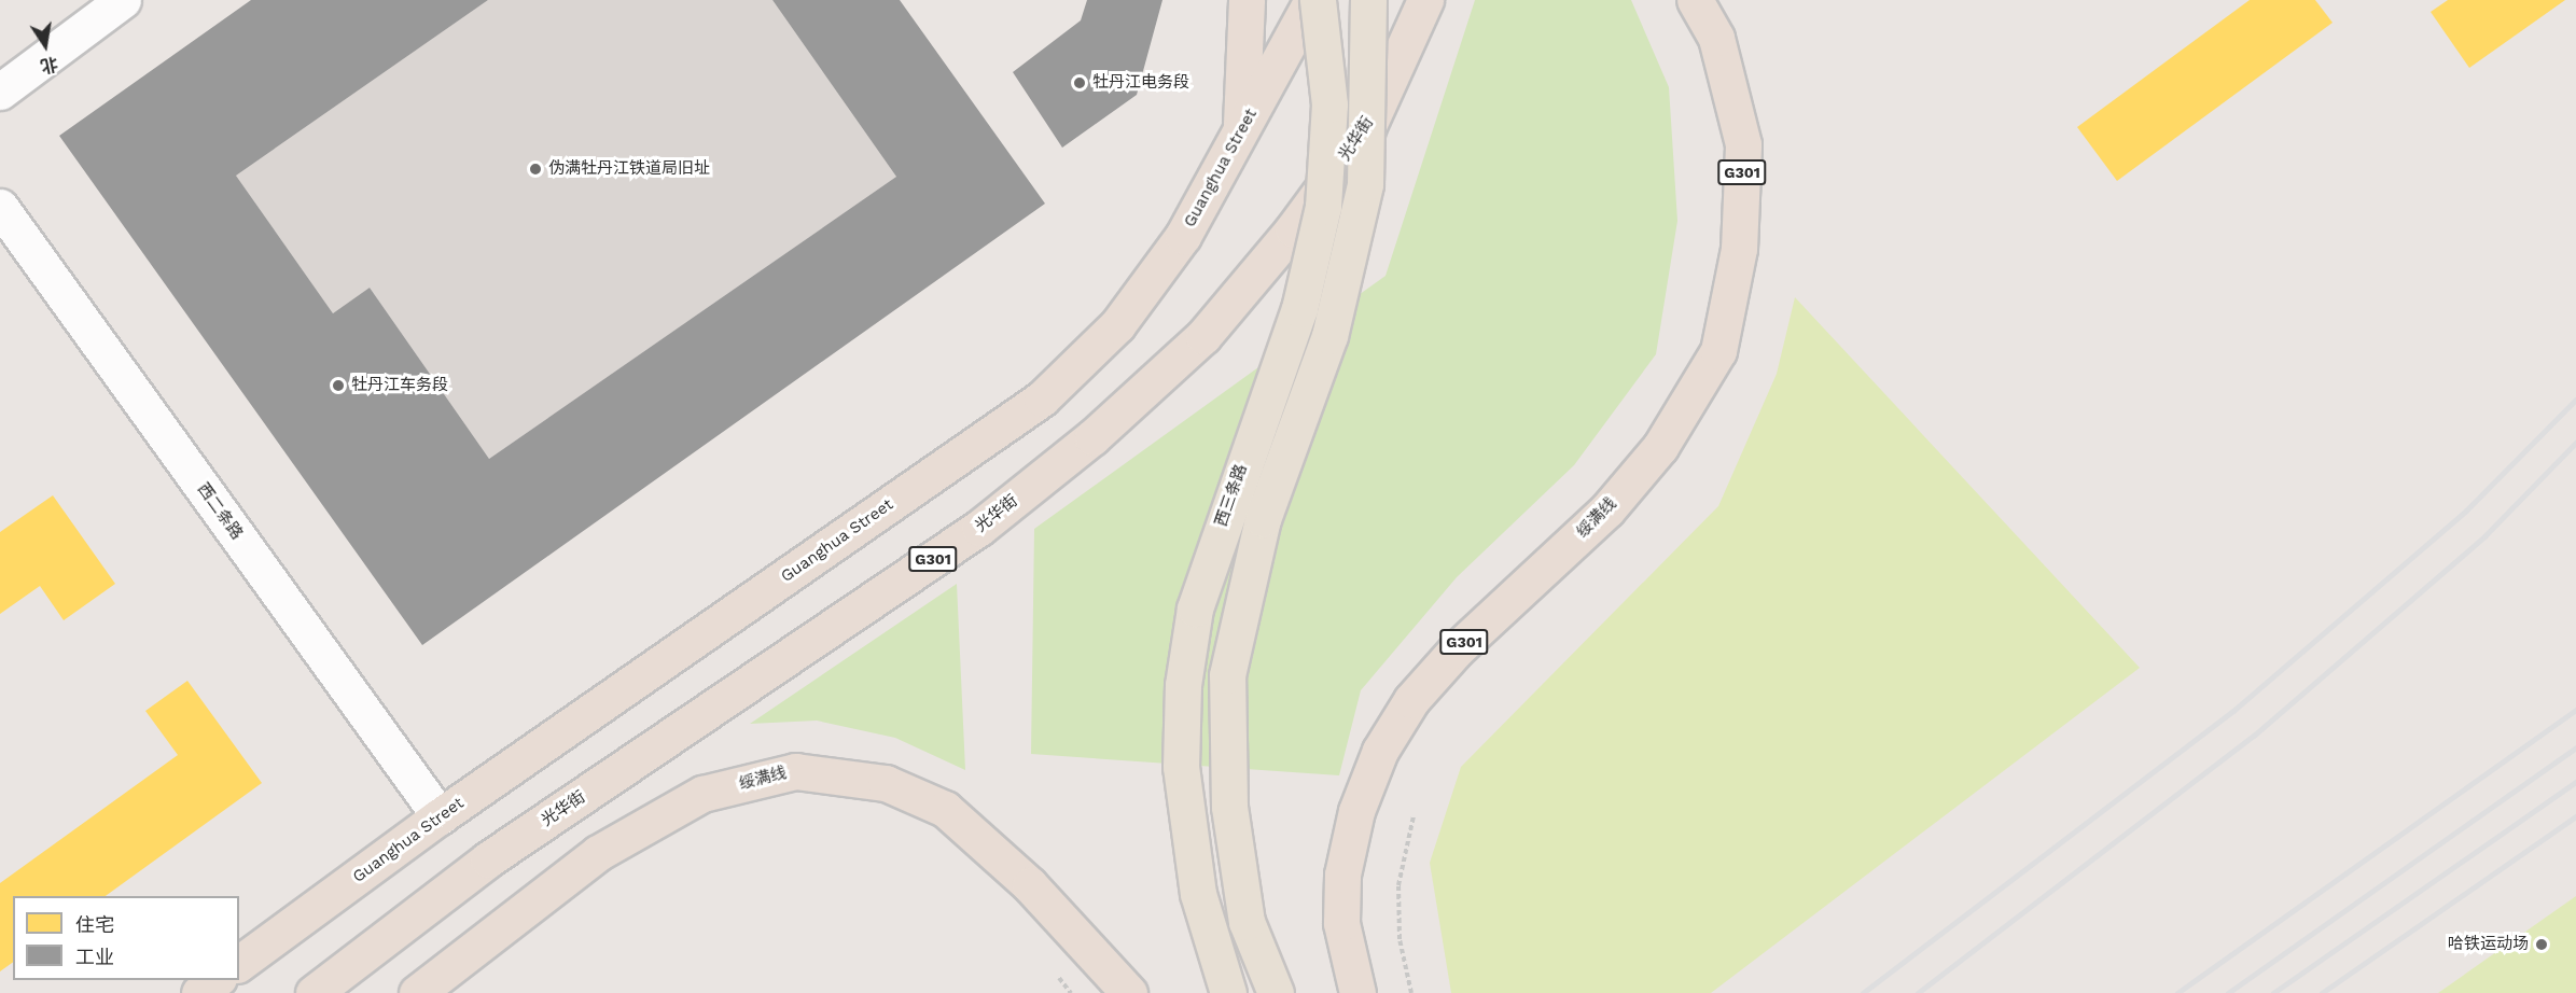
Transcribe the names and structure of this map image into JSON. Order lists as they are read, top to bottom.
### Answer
{
  "streets": {
    "highway": [
      "光华街",
      "Guanghua Street",
      "G301",
      "绥满线"
    ],
    "main road": ["西三条路"],
    "street": ["西二条路"]
  },
  "crossings": [
    ["Guanghua Street", "西二条路"]
  ],
  "places": [
    "牡丹江电务段",
    "伪满牡丹江铁道局旧址",
    "牡丹江车务段",
    "哈铁运动场"
  ],
  "legend": ["住宅", "工业"],
  "north": "bottom"
}
